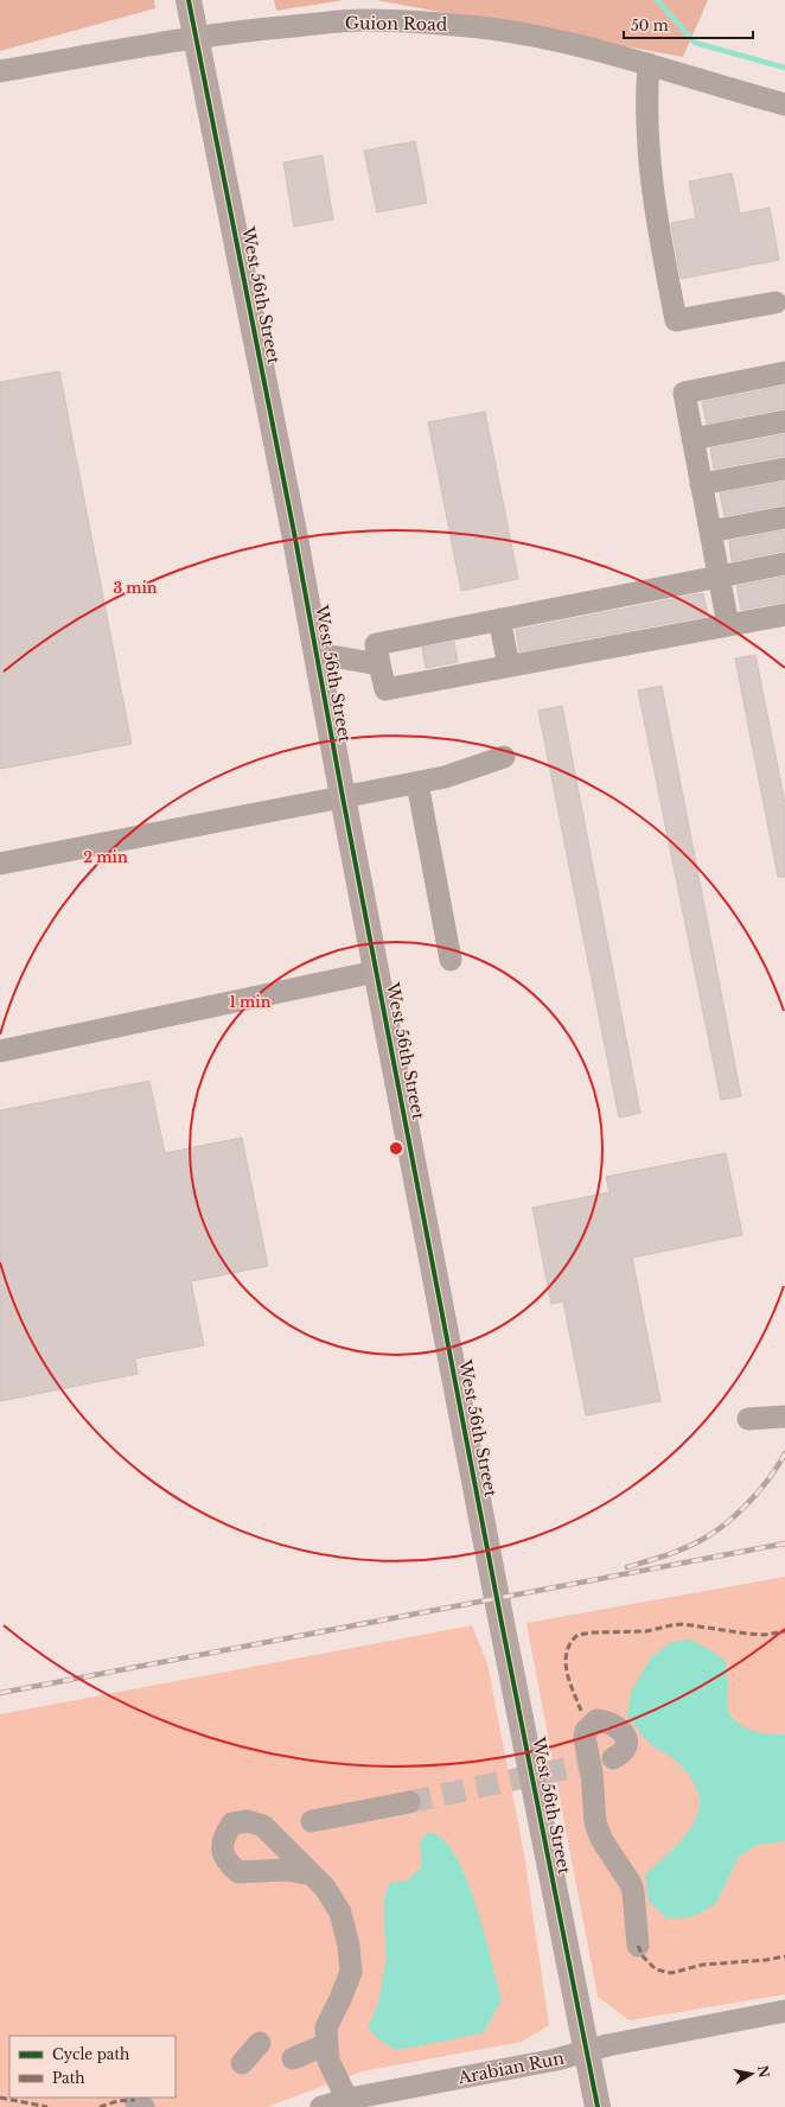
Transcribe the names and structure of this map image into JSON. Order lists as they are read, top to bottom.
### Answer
{
  "streets": {
    "main road": ["West 56th Street"],
    "street": ["Guion Road", "Arabian Run"]
  },
  "crossings": [
    ["Guion Road", "West 56th Street"],
    ["West 56th Street", "Arabian Run"]
  ],
  "legend": ["Cycle path", "Path"],
  "scale_bar": "50 m",
  "north": "right",
  "rings": ["3 min", "2 min", "1 min"]
}
